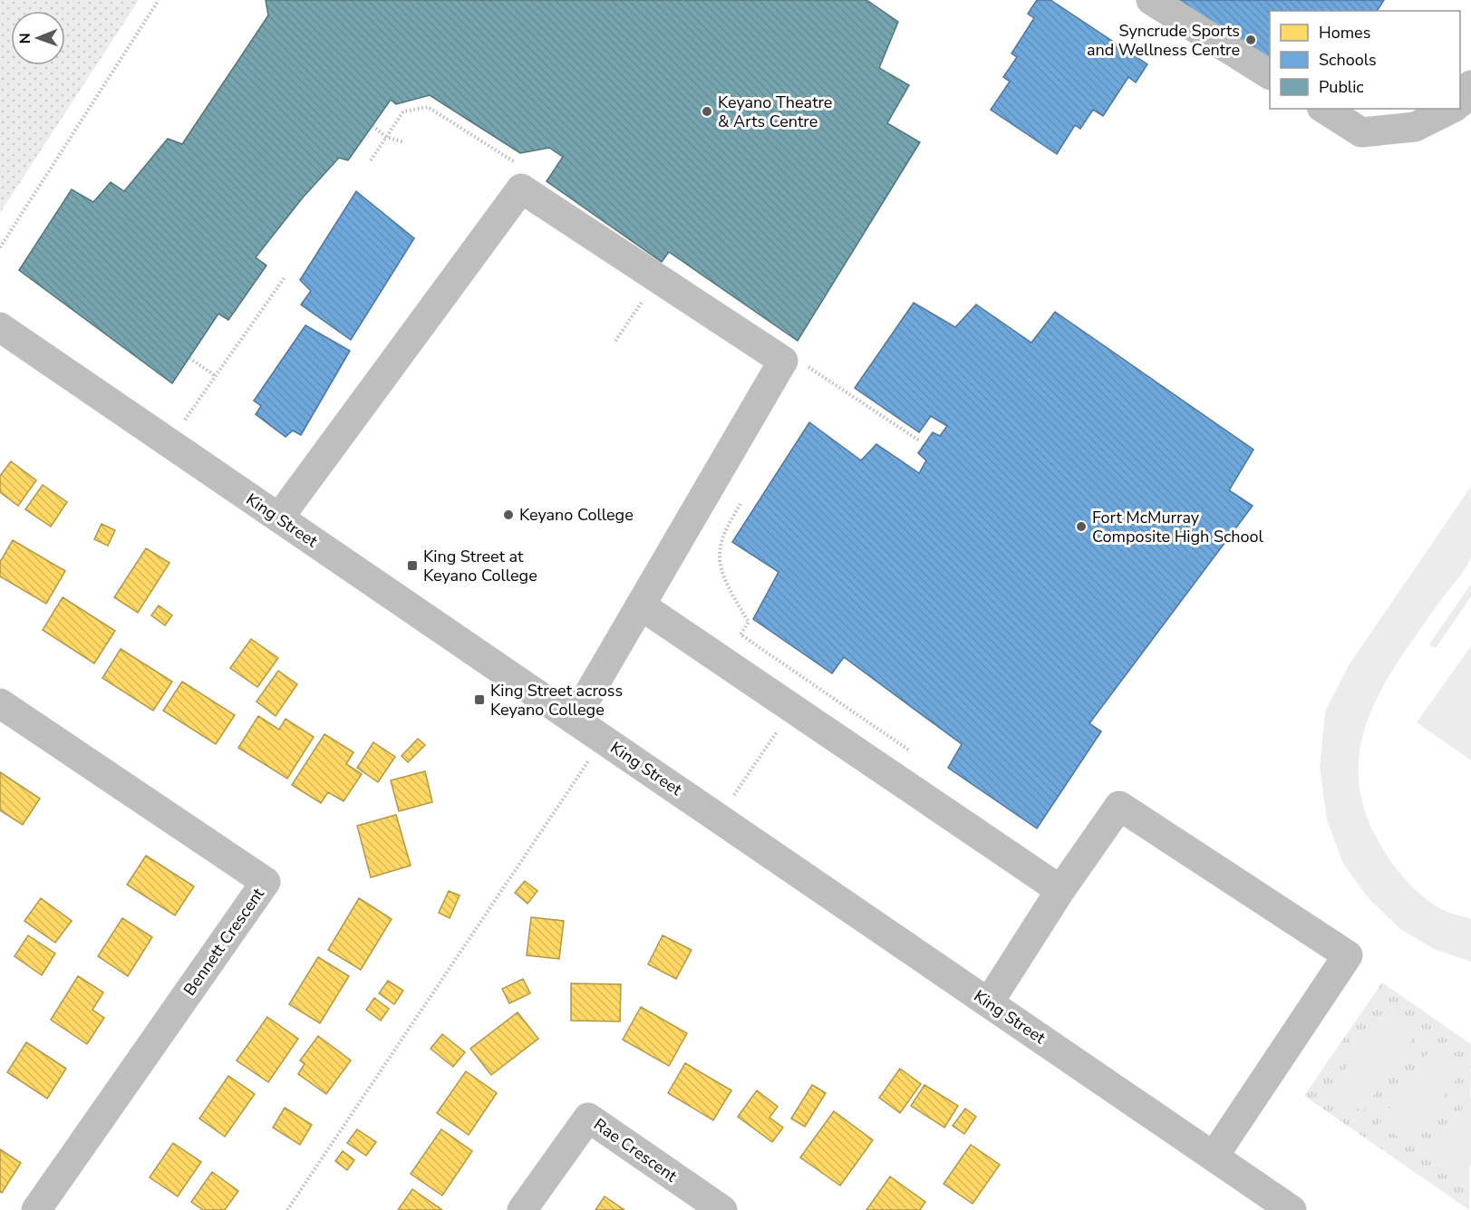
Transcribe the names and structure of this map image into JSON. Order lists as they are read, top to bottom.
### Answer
{
  "streets": {
    "street": ["King Street", "Bennett Crescent", "Rae Crescent"]
  },
  "places": {
    "other": [
      "Syncrude Sports and Wellness Centre",
      "Keyano Theatre & Arts Centre",
      "Keyano College",
      "Fort McMurray Composite High School"
    ],
    "transit": ["King Street at Keyano College", "King Street across Keyano College"]
  },
  "legend": ["Homes", "Schools", "Public"],
  "north": "left"
}
